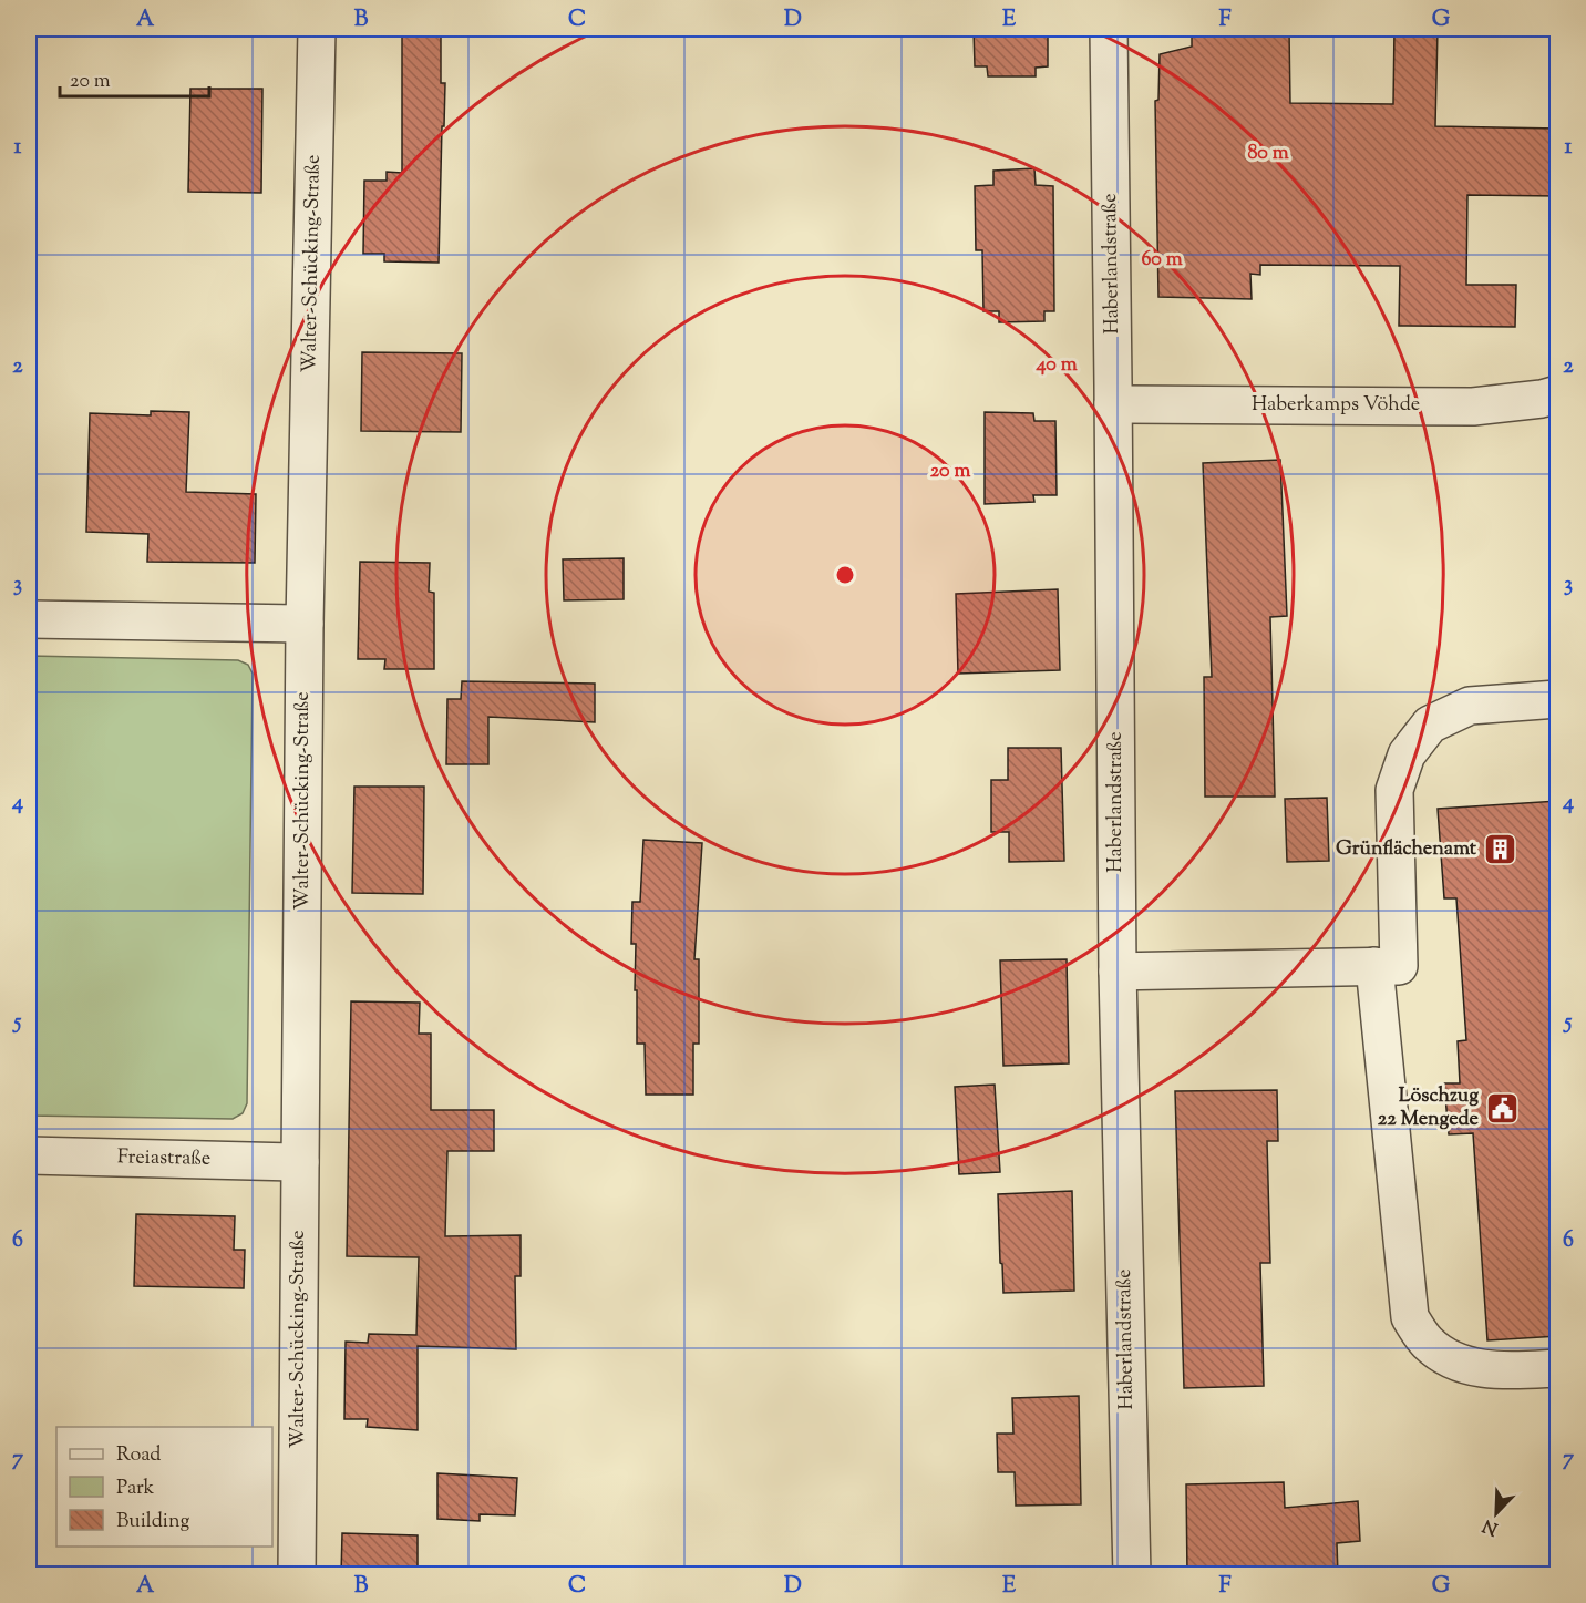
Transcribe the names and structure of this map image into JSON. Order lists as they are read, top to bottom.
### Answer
{
  "streets": {
    "street": [
      "Walter-Schücking-Straße",
      "Haberlandstraße",
      "Haberkamps Vöhde",
      "Freiastraße"
    ]
  },
  "crossings": [
    ["Walter-Schücking-Straße", "Freiastraße"],
    ["Haberlandstraße", "Haberkamps Vöhde"]
  ],
  "places": {
    "building": ["Grünflächenamt"],
    "public building": ["Löschzug 22 Mengede"]
  },
  "legend": ["Road", "Park", "Building"],
  "scale_bar": "20 m",
  "north": "bottom left",
  "grid": {
    "columns": [
      "A",
      "B",
      "C",
      "D",
      "E",
      "F",
      "G"
    ],
    "rows": [
      "1",
      "2",
      "3",
      "4",
      "5",
      "6",
      "7"
    ]
  },
  "rings": [
    "80 m",
    "60 m",
    "40 m",
    "20 m"
  ]
}
